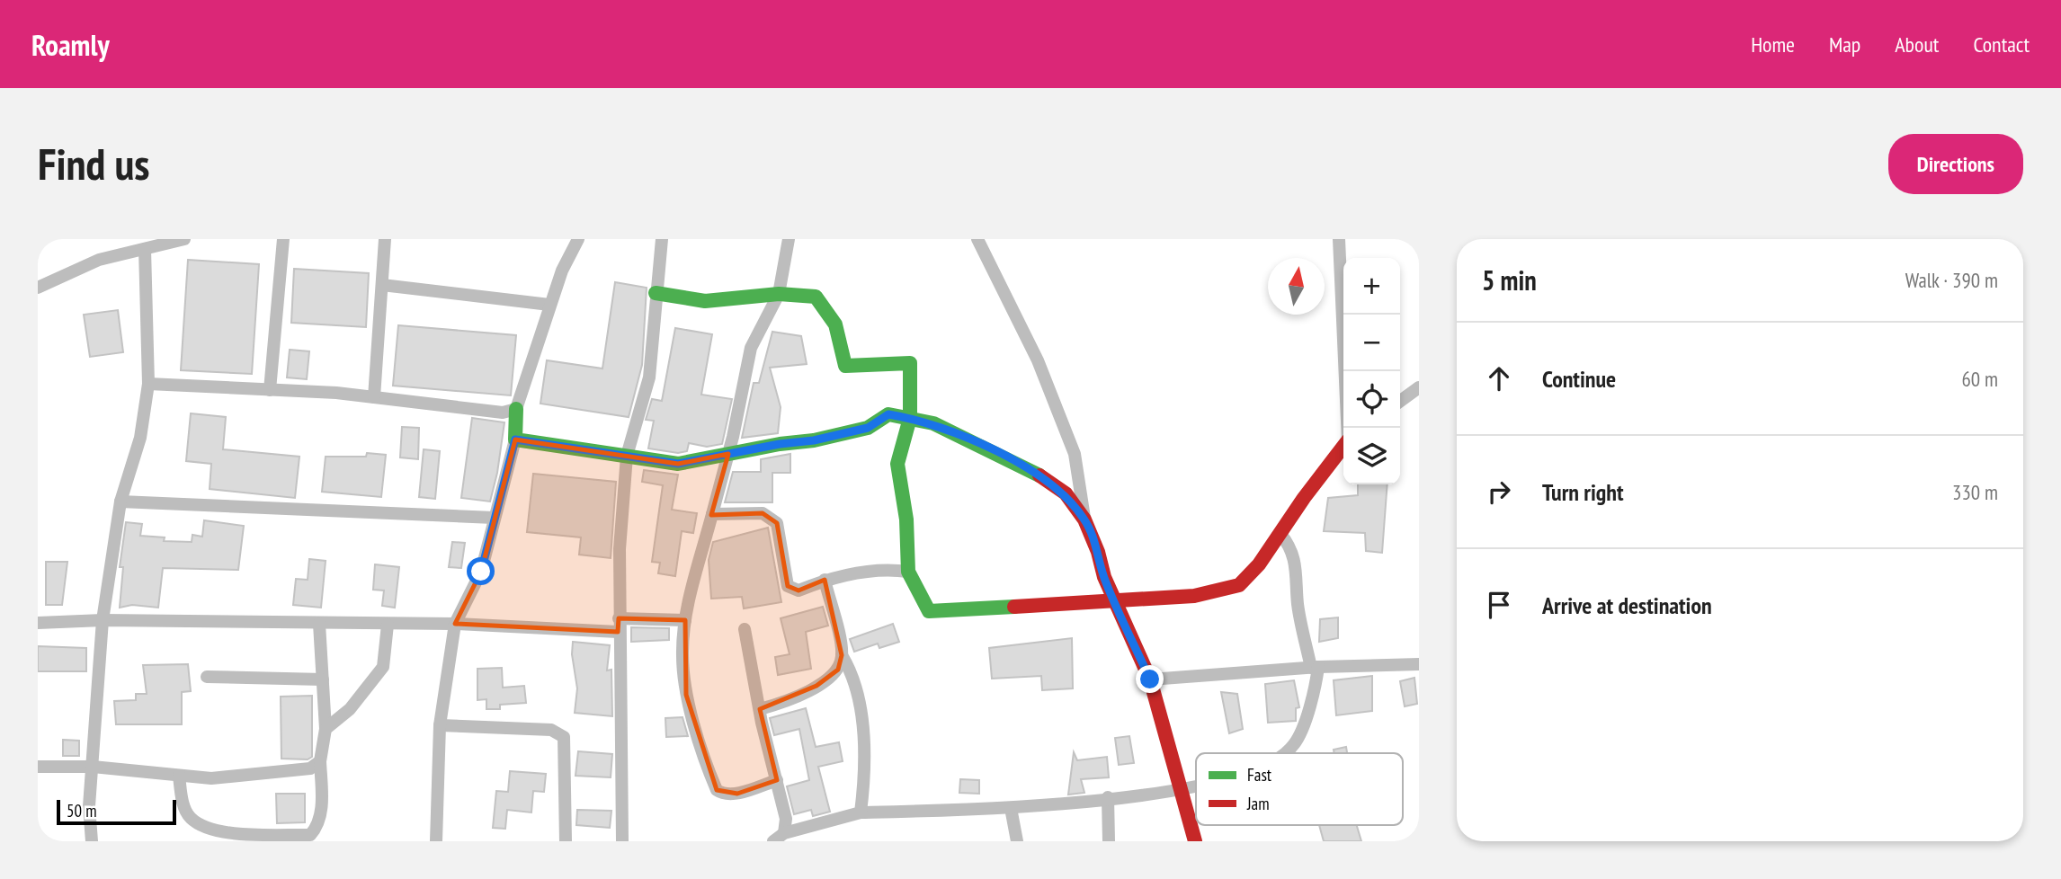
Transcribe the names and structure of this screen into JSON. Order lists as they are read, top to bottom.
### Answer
{
  "legend": ["Fast", "Jam"],
  "scale_bar": "50 m",
  "north": "top",
  "page": {
    "header": "Roamly",
    "nav": [
      "Home",
      "Map",
      "About",
      "Contact"
    ],
    "buttons": "Directions",
    "title": "Find us",
    "heading": ["5 min", "Walk · 390 m"],
    "map_buttons": ["+", "−"],
    "list": [
      ["Continue", "60 m"],
      ["Turn right", "330 m"],
      "Arrive at destination"
    ],
    "scale": "50 m"
  }
}
